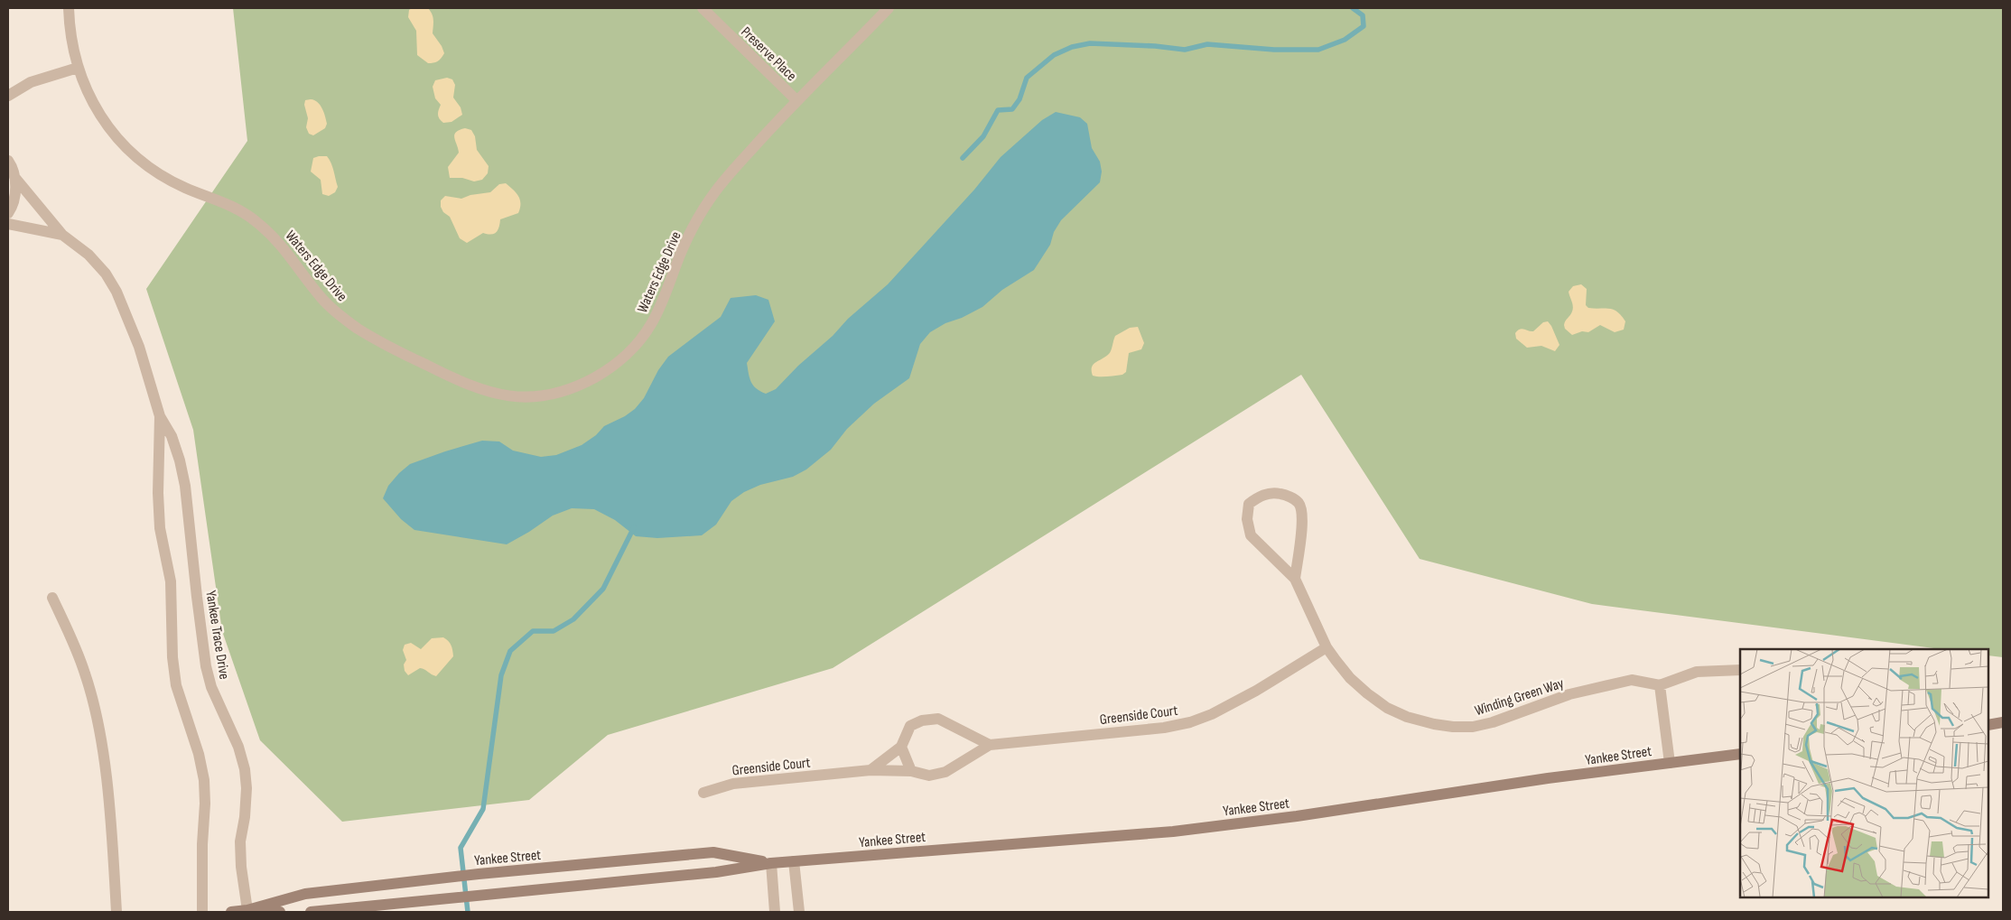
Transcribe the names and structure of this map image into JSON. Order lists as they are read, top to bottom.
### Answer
{
  "streets": {
    "street": [
      "Preserve Place",
      "Waters Edge Drive",
      "Yankee Trace Drive",
      "Winding Green Way",
      "Greenside Court",
      "Yankee Street"
    ]
  },
  "crossings": [
    ["Preserve Place", "Waters Edge Drive"],
    ["Yankee Trace Drive", "Yankee Street"],
    ["Winding Green Way", "Greenside Court"]
  ]
}
